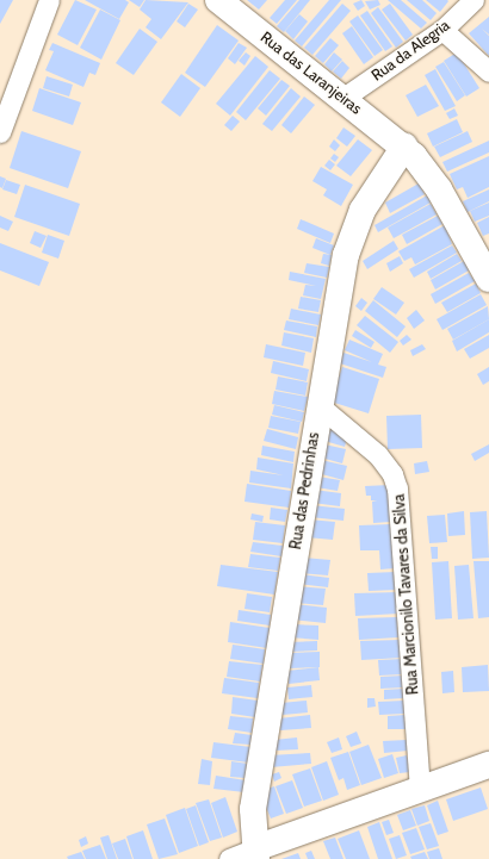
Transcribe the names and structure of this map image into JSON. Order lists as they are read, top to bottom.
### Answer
{
  "streets": {
    "street": [
      "Rua da Alegria",
      "Rua das Laranjeiras",
      "Rua das Pedrinhas",
      "Rua Marcionilo Tavares da Silva"
    ]
  },
  "crossings": [
    ["Rua da Alegria", "Rua das Laranjeiras"],
    ["Rua das Laranjeiras", "Rua das Pedrinhas"],
    ["Rua das Pedrinhas", "Rua Marcionilo Tavares da Silva"]
  ]
}
